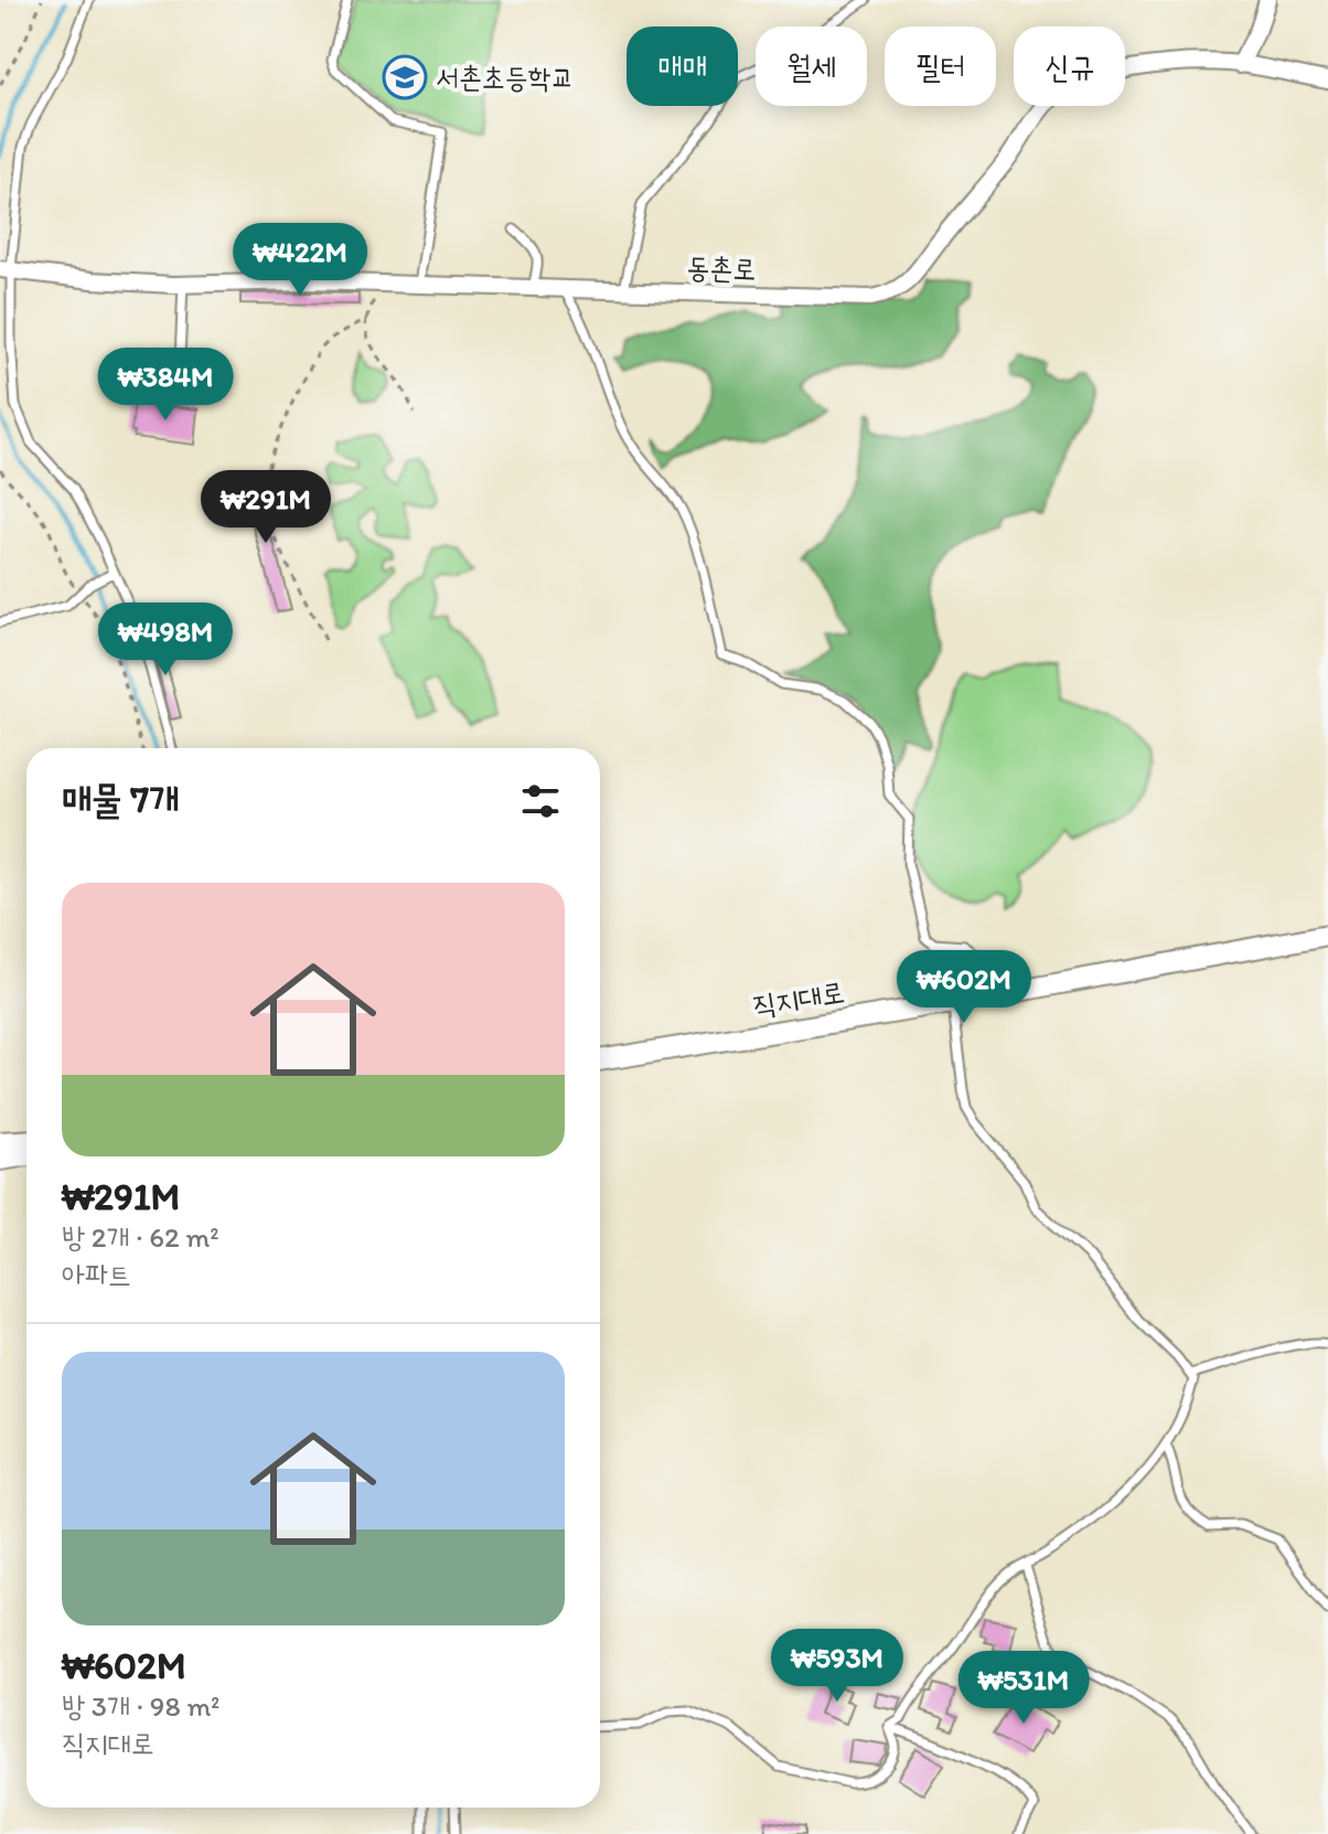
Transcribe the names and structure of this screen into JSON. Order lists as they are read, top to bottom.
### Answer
{
  "streets": {
    "main road": ["직지대로"],
    "street": ["동촌로"]
  },
  "places": {
    "school or university": ["서촌초등학교"]
  },
  "page": {
    "chip": [
      "매매",
      "월세",
      "필터",
      "신규"
    ],
    "price": [
      "₩422M",
      "₩384M",
      "₩291M",
      "₩498M",
      "₩602M",
      "₩593M",
      "₩531M"
    ],
    "heading": "매물 7개",
    "list": [
      {
        "name": "₩291M",
        "note": "방 2개 · 62 m² · 아파트"
      },
      {
        "name": "₩602M",
        "note": "방 3개 · 98 m² · 직지대로"
      }
    ]
  }
}
